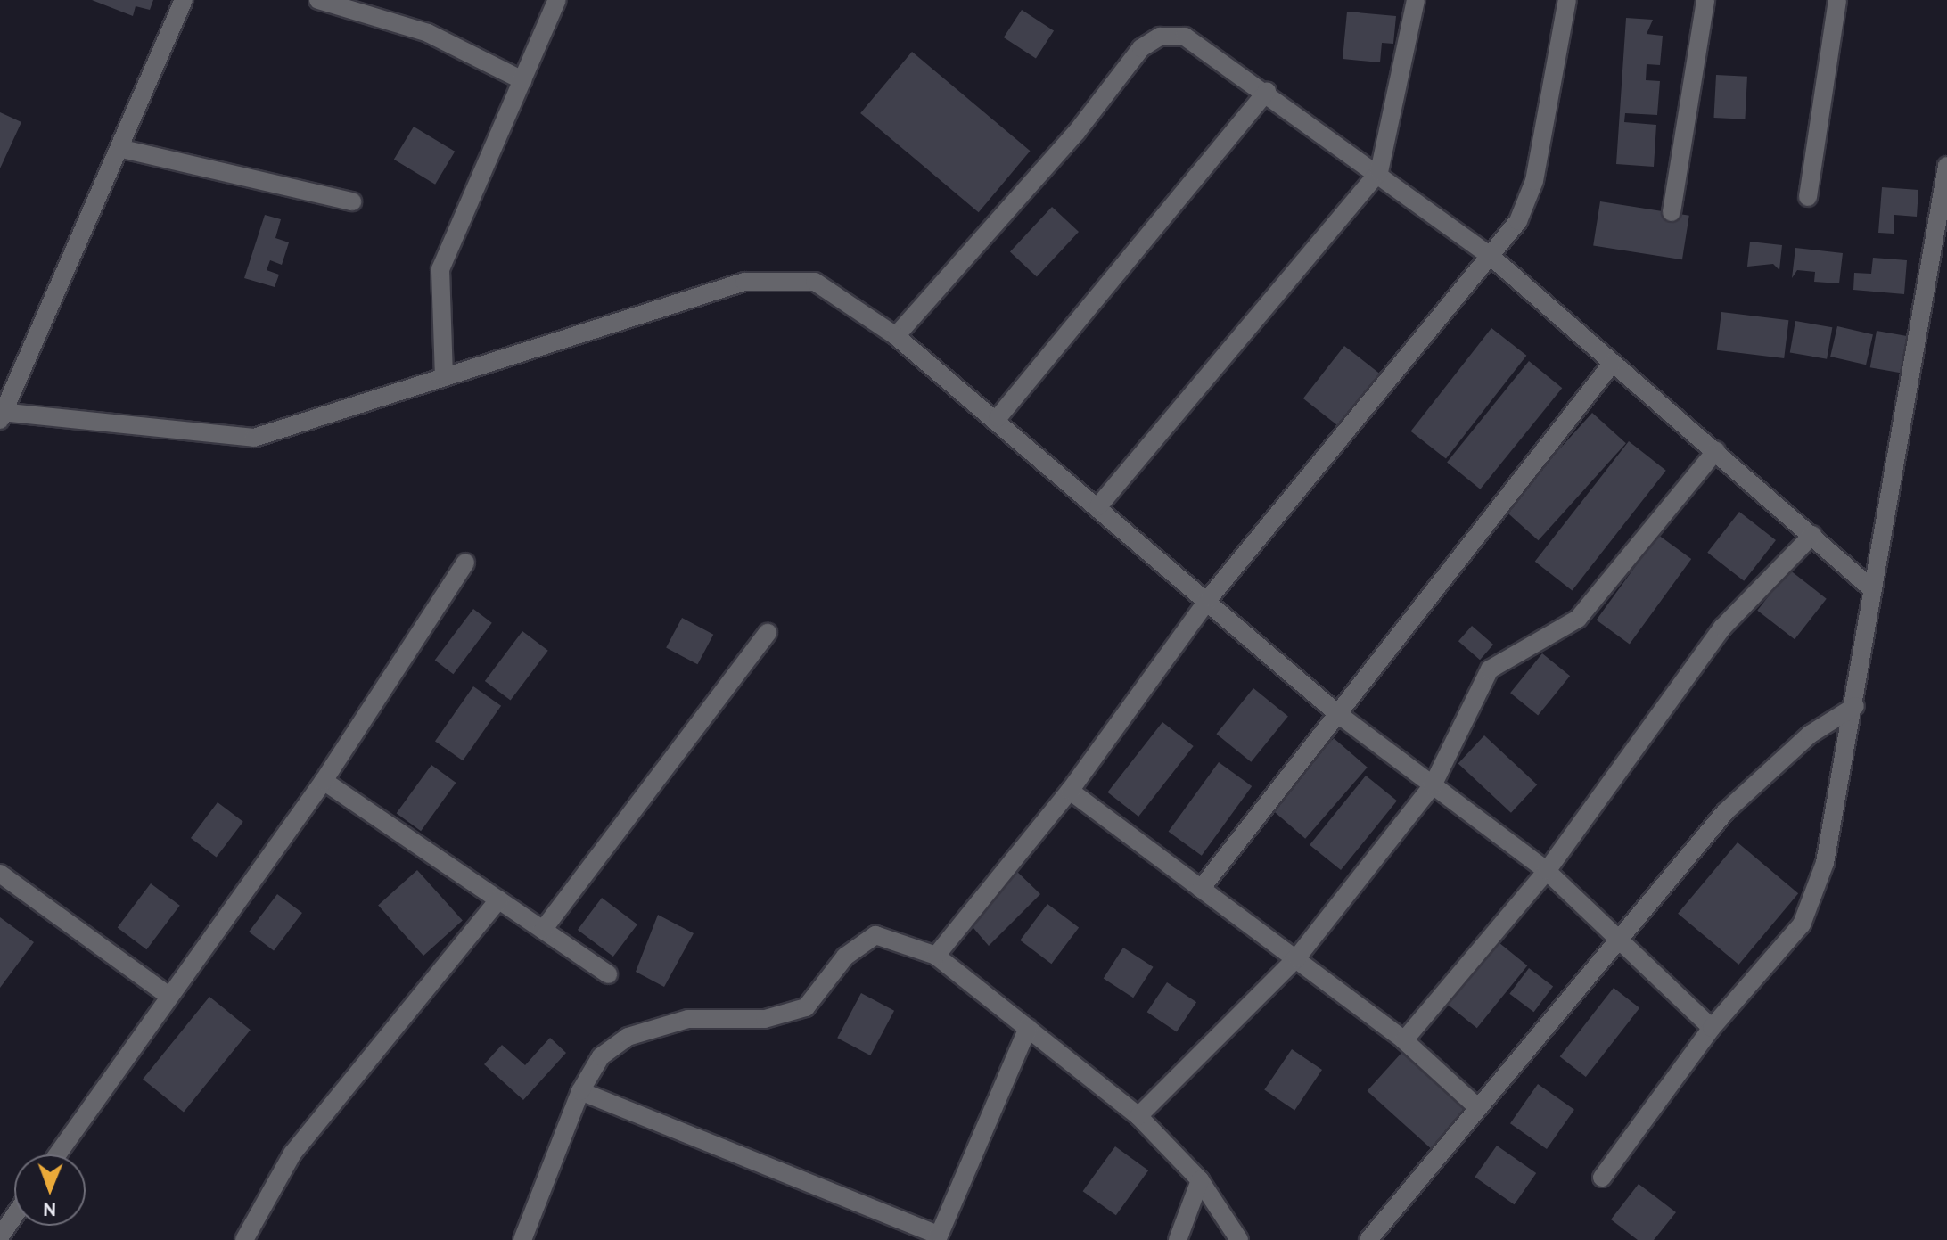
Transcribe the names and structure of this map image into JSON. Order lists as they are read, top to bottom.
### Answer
{
  "north": "bottom"
}
